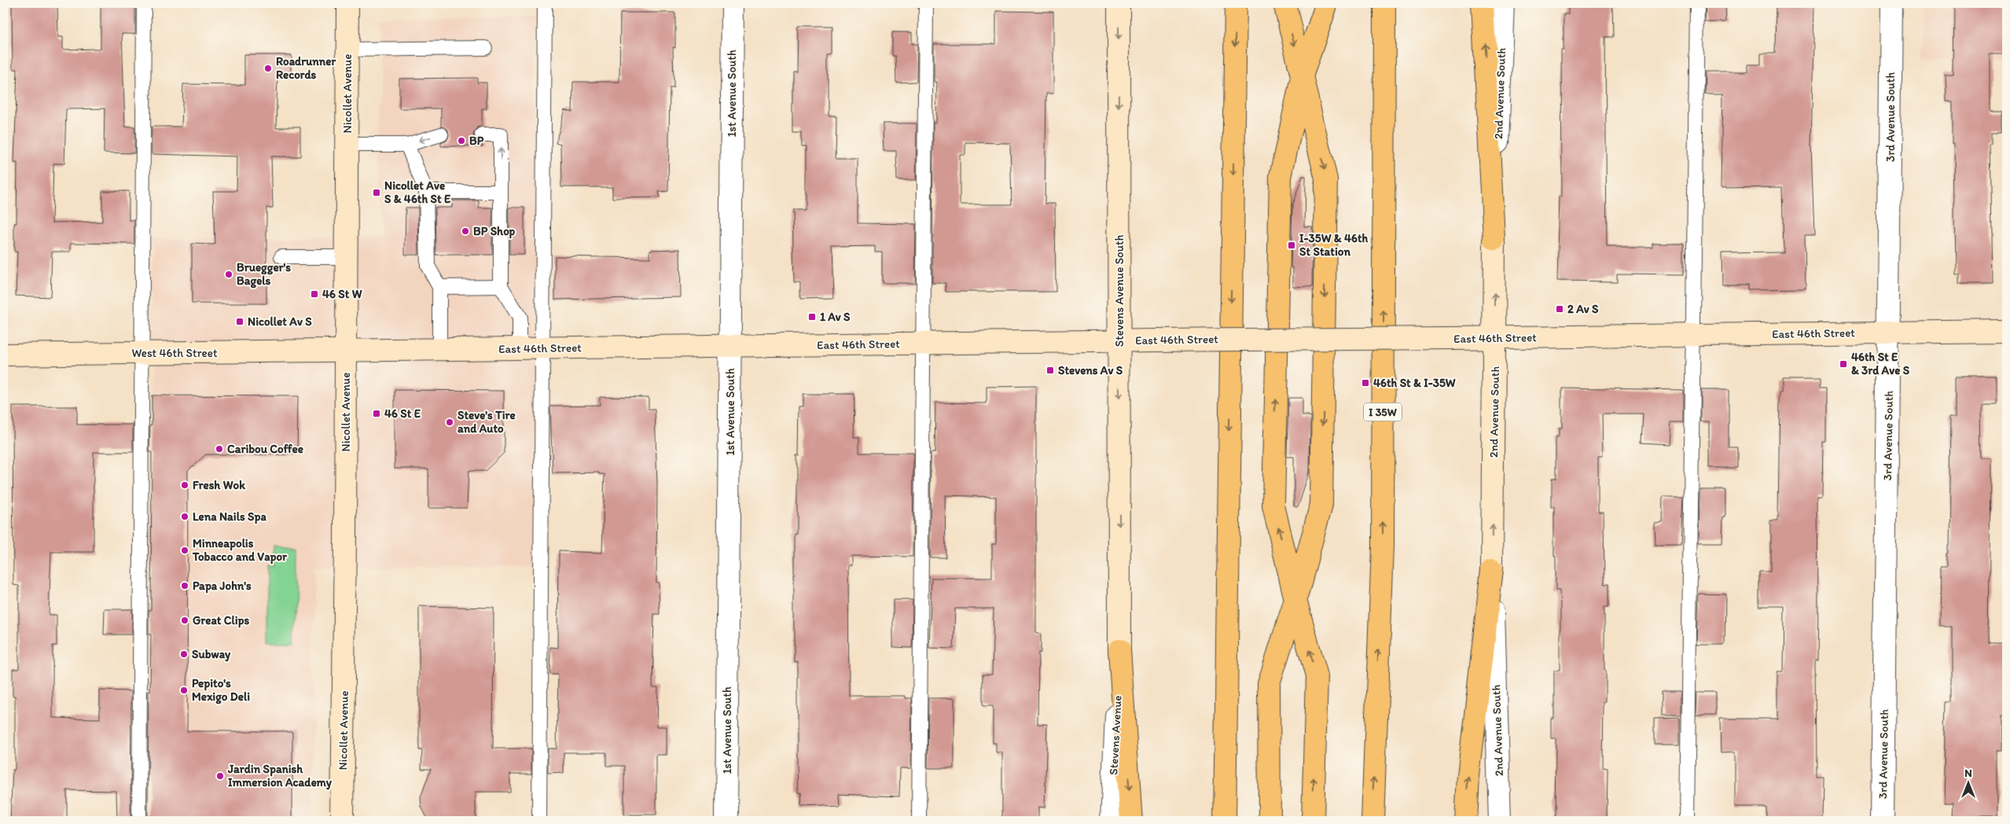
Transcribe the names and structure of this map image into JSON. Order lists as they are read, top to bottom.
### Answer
{
  "streets": {
    "highway": ["I 35W"],
    "main road": [
      "Nicollet Avenue",
      "2nd Avenue South",
      "Stevens Avenue South",
      "East 46th Street",
      "West 46th Street"
    ],
    "street": ["1st Avenue South", "3rd Avenue South", "Stevens Avenue"]
  },
  "crossings": [
    ["Nicollet Avenue", "East 46th Street"],
    ["Nicollet Avenue", "West 46th Street"],
    ["1st Avenue South", "East 46th Street"],
    ["2nd Avenue South", "East 46th Street"],
    ["3rd Avenue South", "East 46th Street"],
    ["Stevens Avenue South", "East 46th Street"],
    ["Stevens Avenue South", "Stevens Avenue"],
    ["East 46th Street", "West 46th Street"]
  ],
  "one_way": ["2nd Avenue South", "Stevens Avenue South"],
  "places": {
    "other": [
      "Roadrunner Records",
      "BP",
      "BP Shop",
      "Bruegger's Bagels",
      "Steve's Tire and Auto",
      "Caribou Coffee",
      "Fresh Wok",
      "Lena Nails Spa",
      "Minneapolis Tobacco and Vapor",
      "Papa John's",
      "Great Clips",
      "Subway",
      "Pepito's Mexigo Deli",
      "Jardin Spanish Immersion Academy"
    ],
    "transit": [
      "Nicollet Ave S & 46th St E",
      "I-35W & 46th St Station",
      "46 St W",
      "2 Av S",
      "1 Av S",
      "Nicollet Av S",
      "46th St E & 3rd Ave S",
      "Stevens Av S",
      "46th St & I-35W",
      "46 St E"
    ]
  },
  "north": "top"
}
